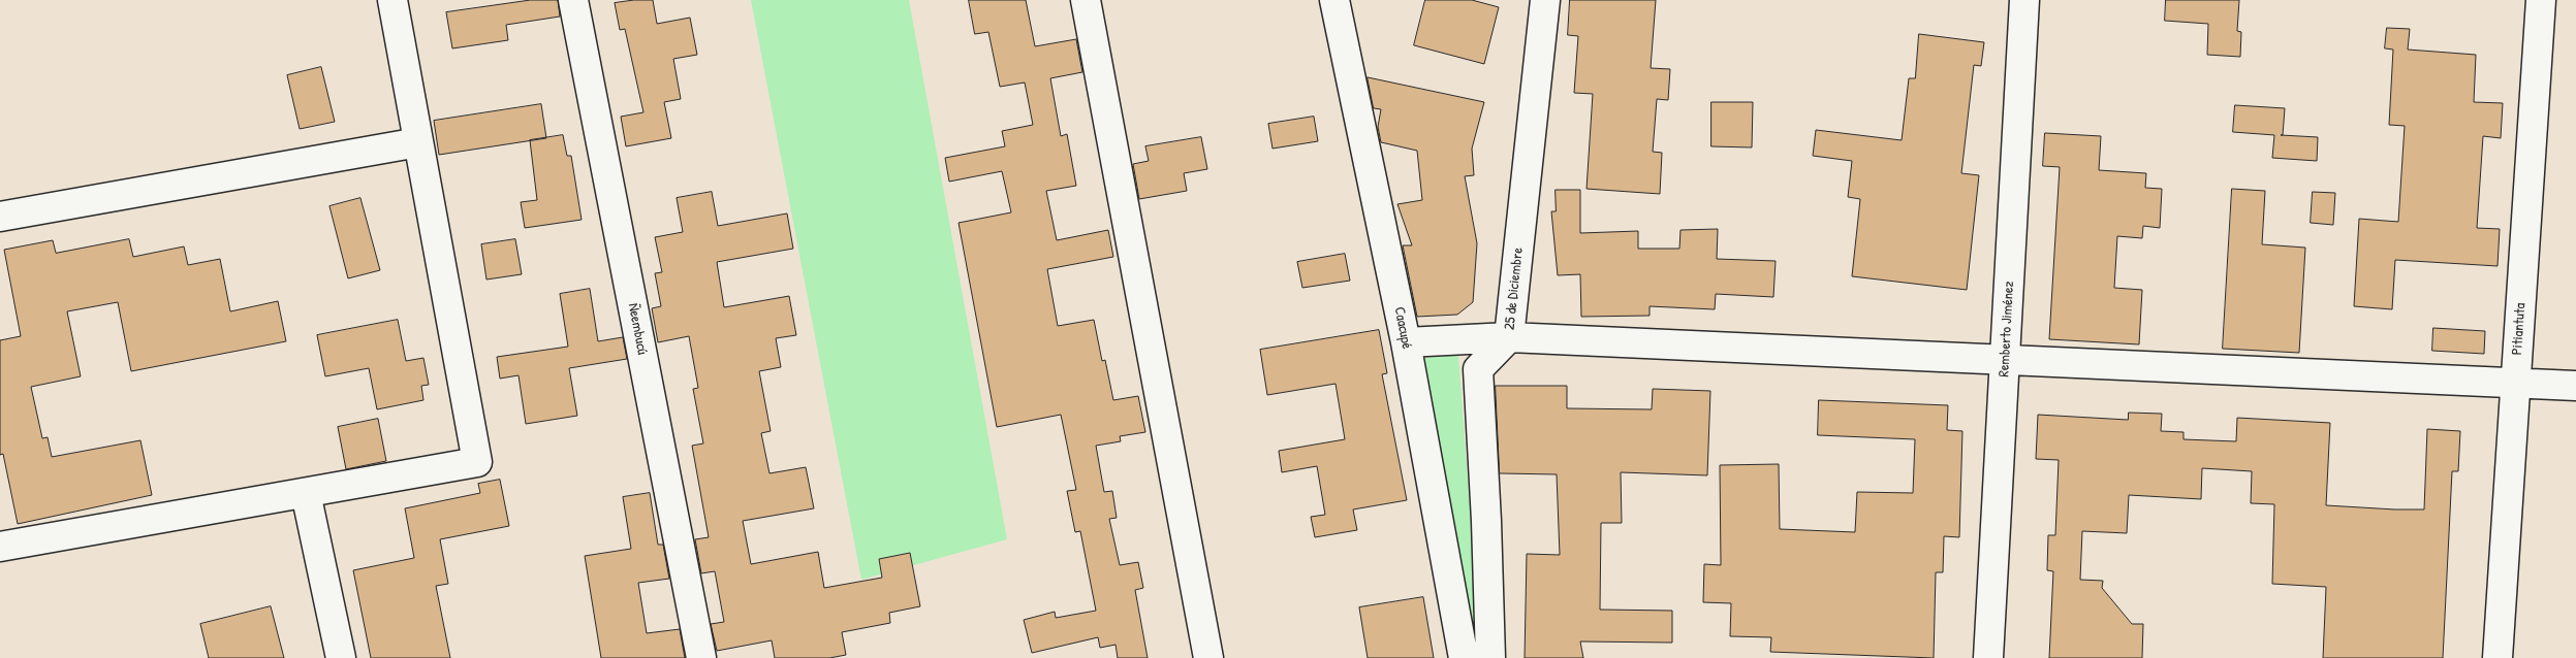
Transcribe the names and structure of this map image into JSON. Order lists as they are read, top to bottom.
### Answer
{
  "streets": {
    "street": [
      "25 de Diciembre",
      "Caacupé",
      "Ñeembucú",
      "Remberto Jiménez",
      "Pitiantuta"
    ]
  }
}
